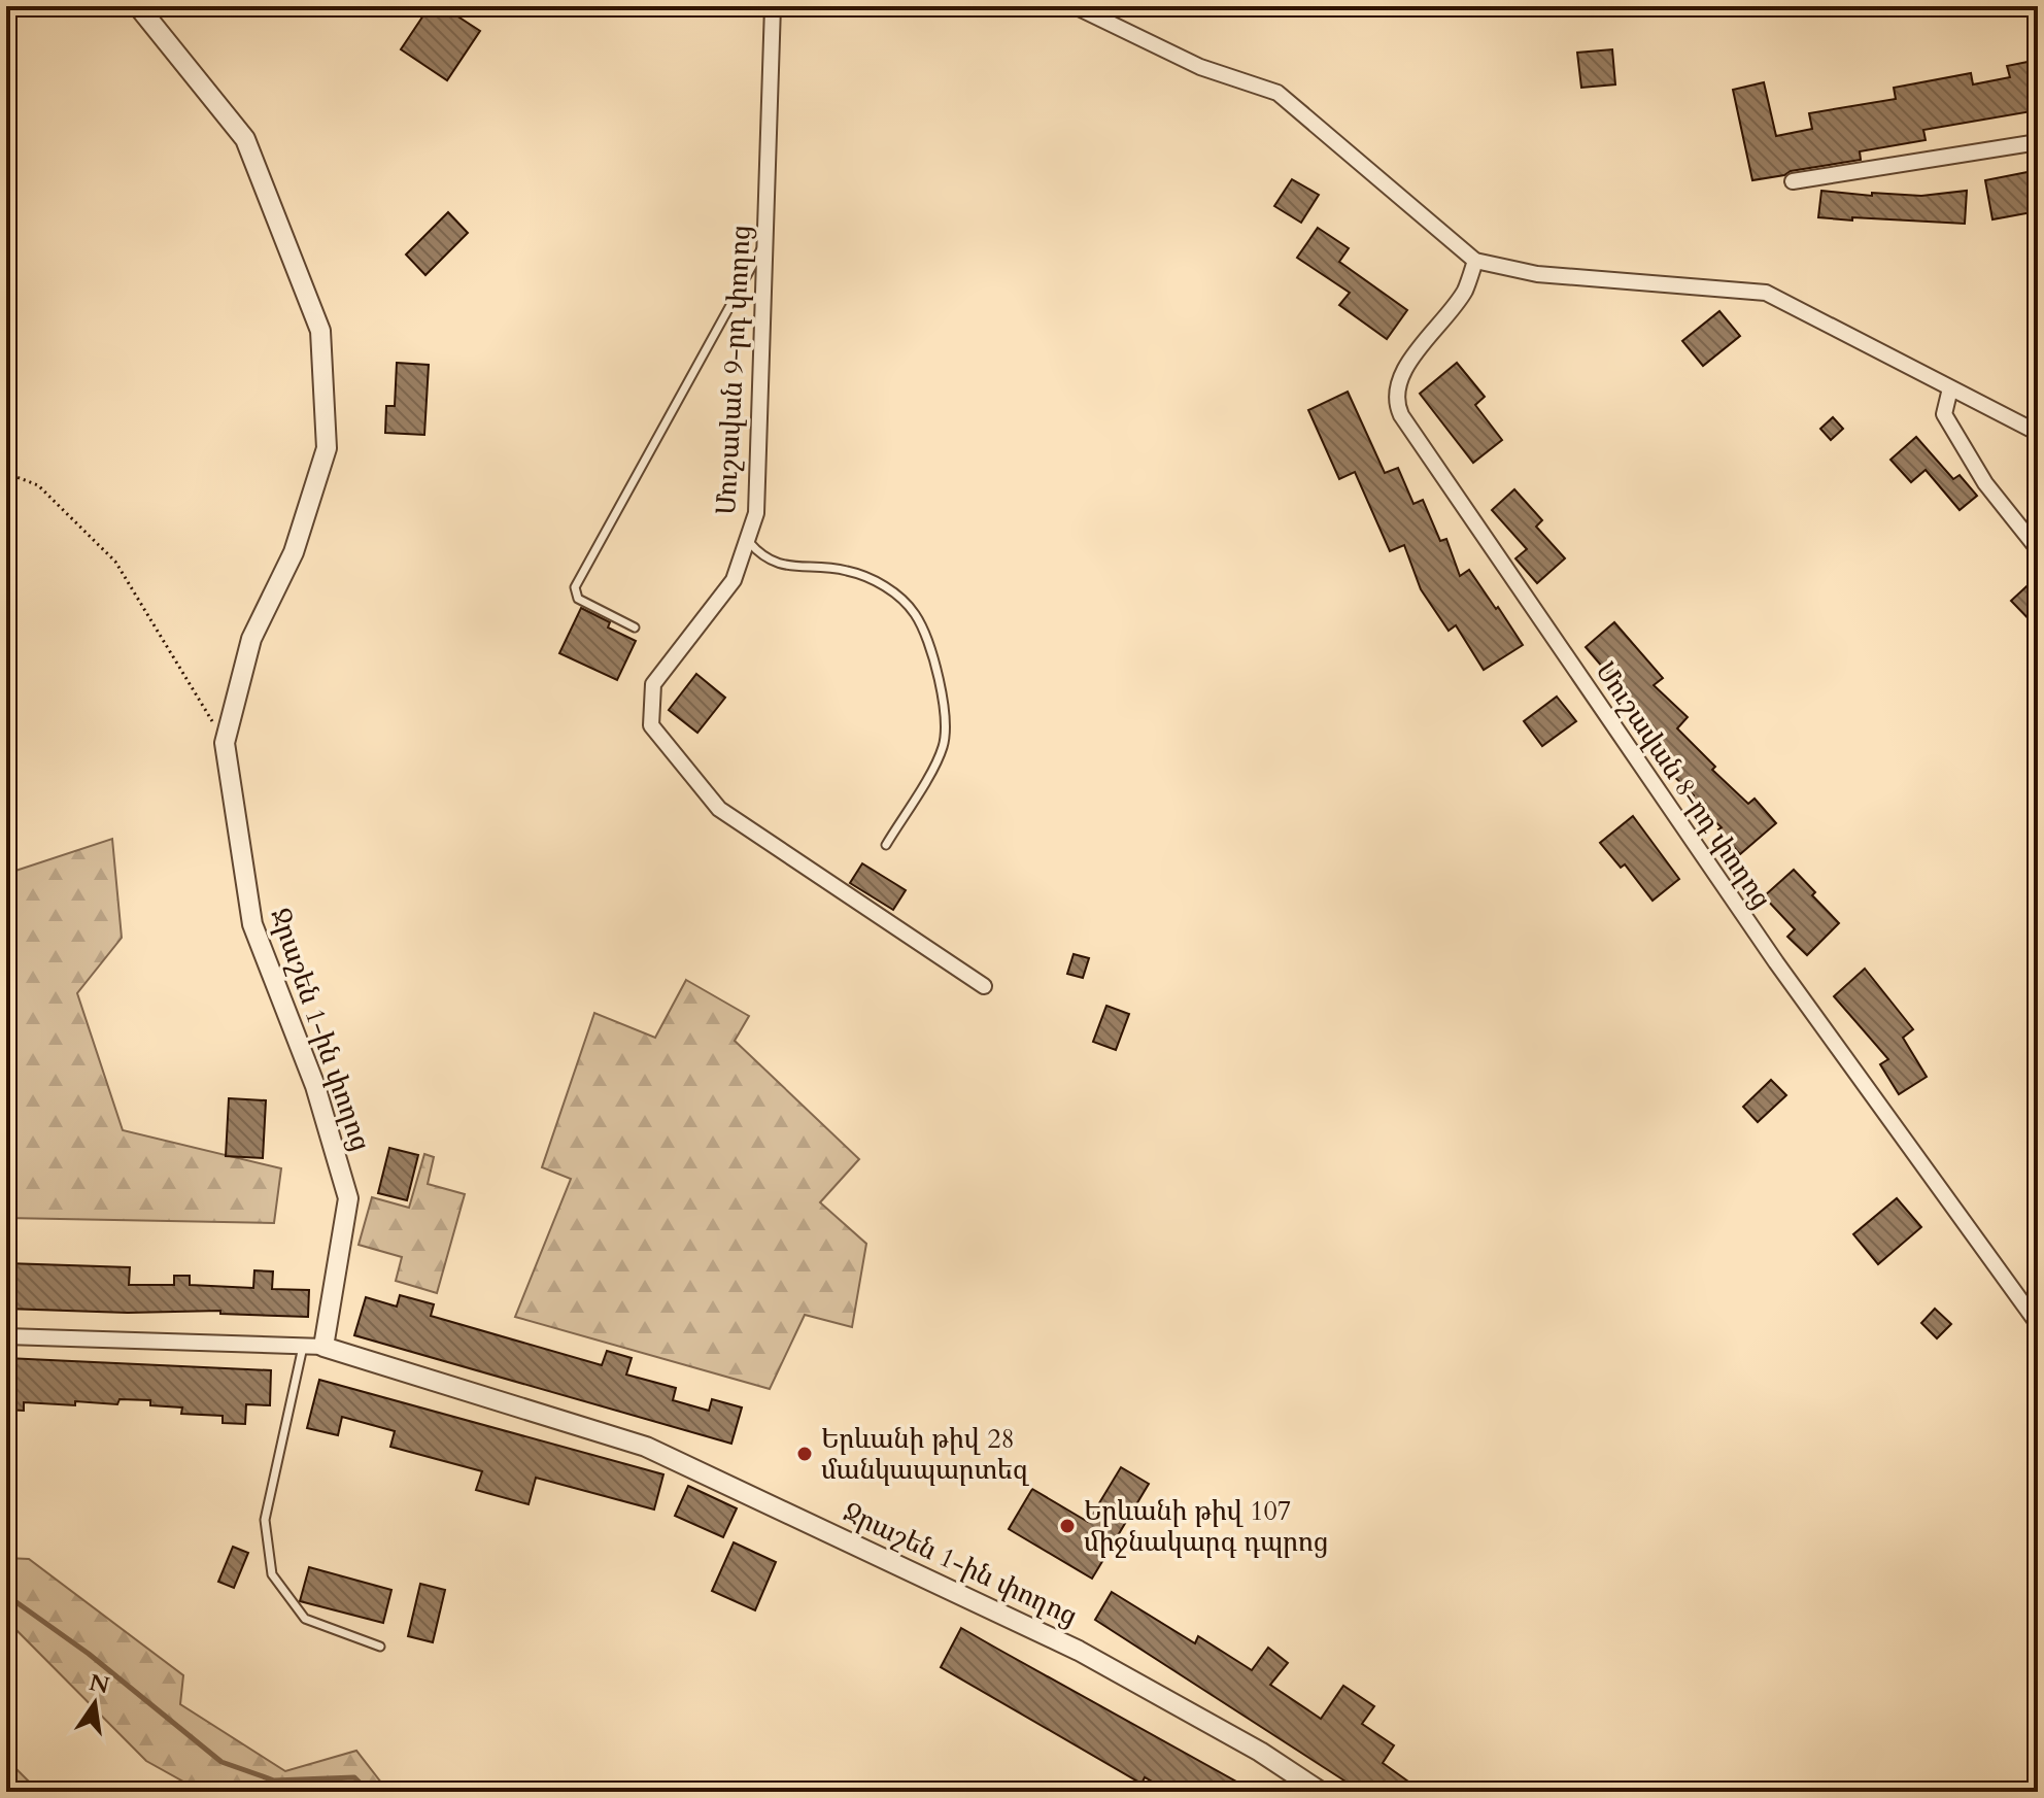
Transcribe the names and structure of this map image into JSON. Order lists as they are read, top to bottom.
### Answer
{
  "streets": {
    "street": ["Մուշավան 9-րդ փողոց", "Մուշավան 8-րդ փողոց", "Ջրաշեն 1-ին փողոց"]
  },
  "places": ["Երևանի թիվ 28 մանկապարտեզ", "Երևանի թիվ 107 միջնակարգ դպրոց"],
  "north": "top"
}
